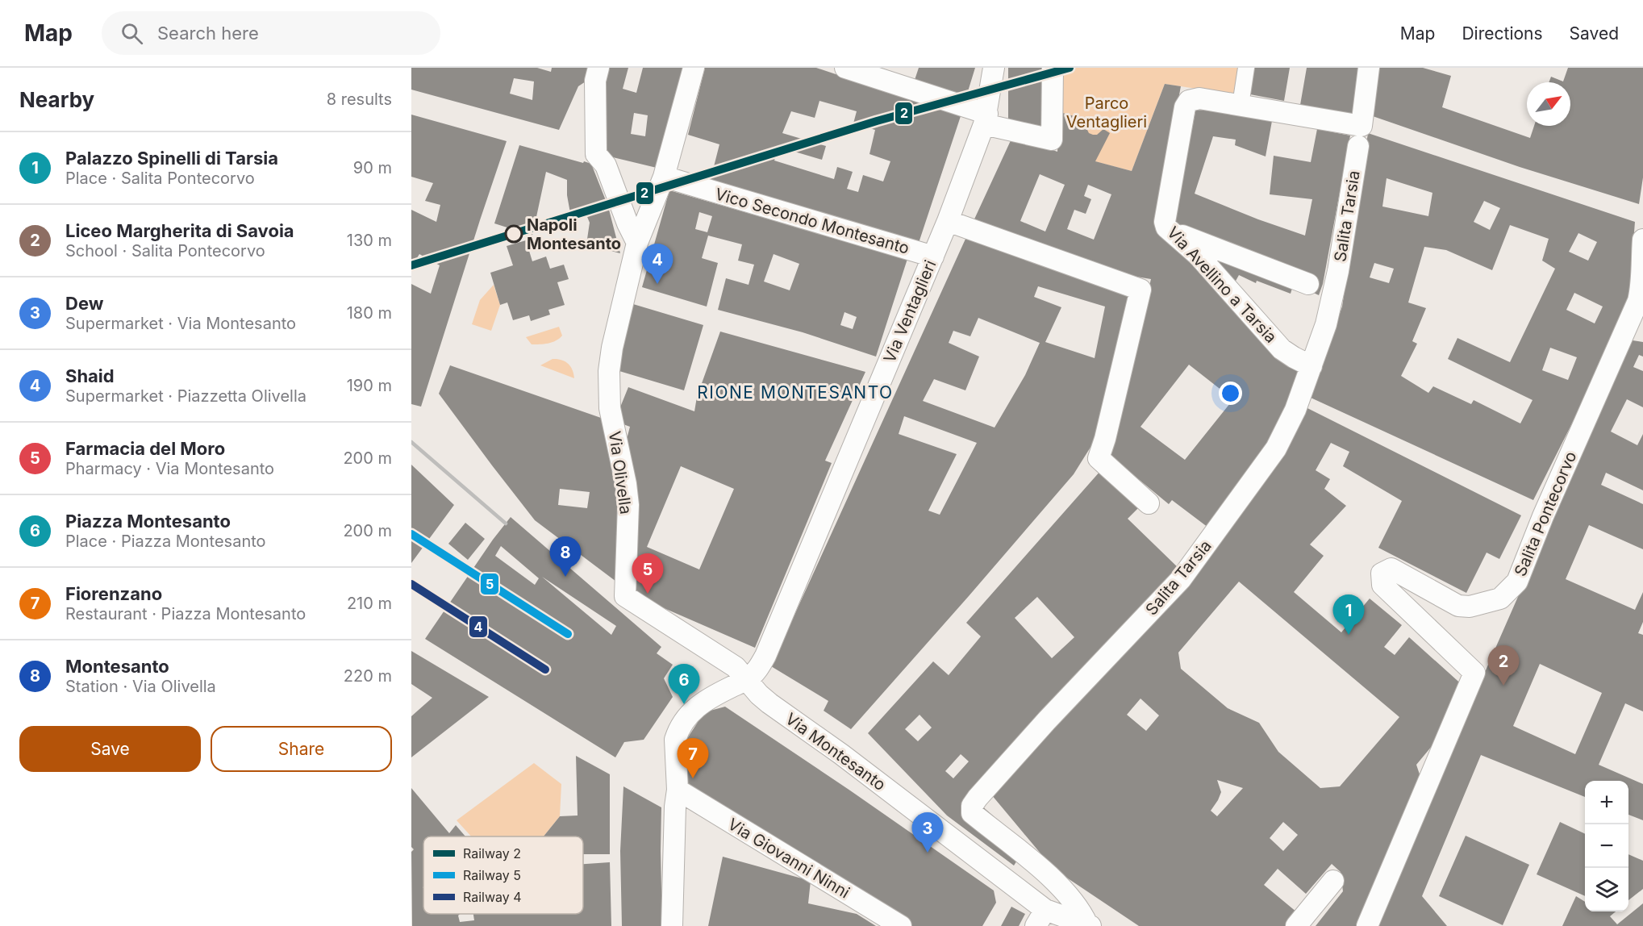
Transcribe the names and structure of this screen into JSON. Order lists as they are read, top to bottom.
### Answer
{
  "streets": {
    "street": [
      "Salita Tarsia",
      "Vico Secondo Montesanto",
      "Via Avellino a Tarsia",
      "Via Ventaglieri",
      "Via Olivella",
      "Salita Pontecorvo",
      "Via Montesanto",
      "Via Giovanni Ninni"
    ]
  },
  "crossings": [
    ["Salita Tarsia", "Via Avellino a Tarsia"],
    ["Salita Tarsia", "Via Montesanto"],
    ["Vico Secondo Montesanto", "Via Ventaglieri"],
    ["Vico Secondo Montesanto", "Via Olivella"],
    ["Via Ventaglieri", "Via Montesanto"],
    ["Via Olivella", "Via Montesanto"]
  ],
  "districts": ["RIONE MONTESANTO"],
  "parks": ["Parco Ventaglieri"],
  "places": ["Napoli Montesanto"],
  "lines": ["rail line 2", "rail line 5", "rail line 4"],
  "legend": ["Railway 2", "Railway 5", "Railway 4"],
  "north": "top right",
  "page": {
    "header": "Map",
    "search": "Search here",
    "nav": ["Map", "Directions", "Saved"],
    "heading": ["Nearby", "8 results"],
    "list": [
      {
        "mark": "1",
        "name": "Palazzo Spinelli di Tarsia",
        "note": "Place · Salita Pontecorvo",
        "value": "90 m"
      },
      {
        "mark": "2",
        "name": "Liceo Margherita di Savoia",
        "note": "School · Salita Pontecorvo",
        "value": "130 m"
      },
      {
        "mark": "3",
        "name": "Dew",
        "note": "Supermarket · Via Montesanto",
        "value": "180 m"
      },
      {
        "mark": "4",
        "name": "Shaid",
        "note": "Supermarket · Piazzetta Olivella",
        "value": "190 m"
      },
      {
        "mark": "5",
        "name": "Farmacia del Moro",
        "note": "Pharmacy · Via Montesanto",
        "value": "200 m"
      },
      {
        "mark": "6",
        "name": "Piazza Montesanto",
        "note": "Place · Piazza Montesanto",
        "value": "200 m"
      },
      {
        "mark": "7",
        "name": "Fiorenzano",
        "note": "Restaurant · Piazza Montesanto",
        "value": "210 m"
      },
      {
        "mark": "8",
        "name": "Montesanto",
        "note": "Station · Via Olivella",
        "value": "220 m"
      }
    ],
    "pins": [
      "4",
      "8",
      "5",
      "1",
      "2",
      "6",
      "7",
      "3"
    ],
    "buttons": ["Save", "Share"],
    "map_buttons": ["+", "−"]
  }
}
